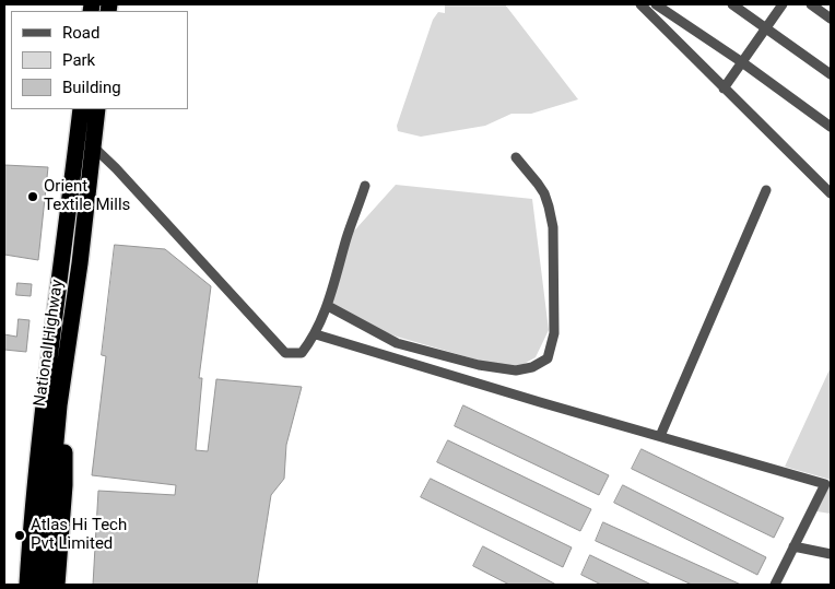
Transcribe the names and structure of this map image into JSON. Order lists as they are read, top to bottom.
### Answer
{
  "streets": {
    "highway": ["National Highway"]
  },
  "places": ["Orient Textile Mills", "Atlas Hi Tech Pvt Limited"],
  "legend": ["Road", "Park", "Building"]
}
